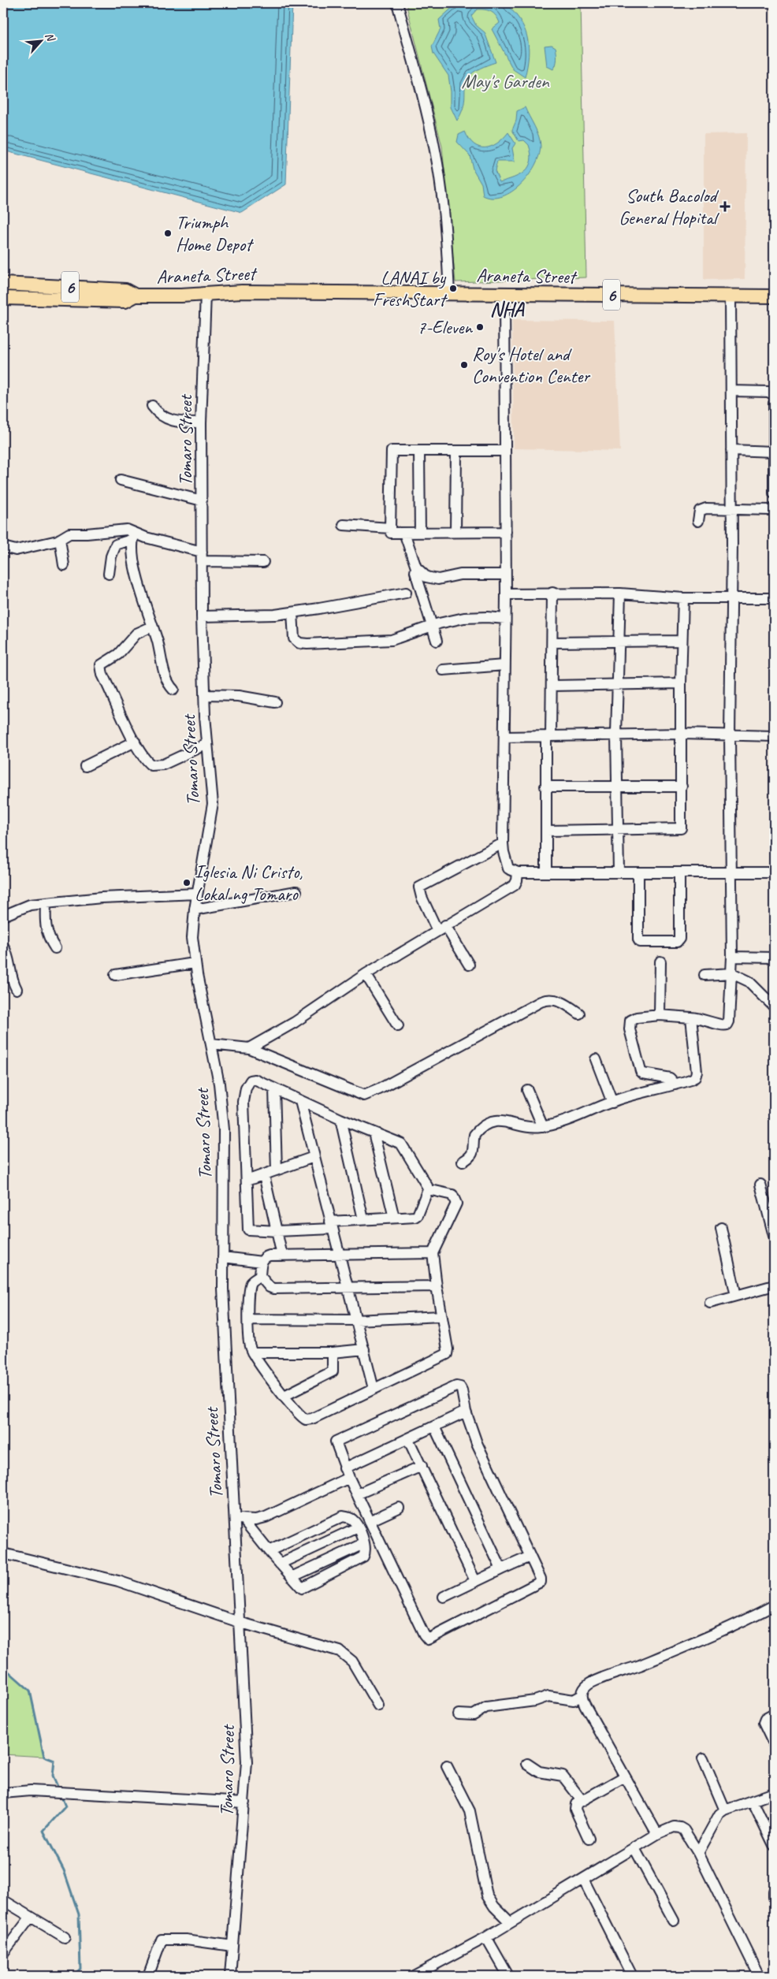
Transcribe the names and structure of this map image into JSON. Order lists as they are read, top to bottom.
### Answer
{
  "streets": {
    "main road": ["Araneta Street", "6"],
    "street": ["Tomaro Street"]
  },
  "crossings": [
    ["Araneta Street", "Tomaro Street"]
  ],
  "districts": ["NHA"],
  "parks": ["May's Garden"],
  "places": {
    "health": ["South Bacolod General Hopital"],
    "other": [
      "Triumph Home Depot",
      "LANAI by FreshStart",
      "7-Eleven",
      "Roy's Hotel and Convention Center",
      "Iglesia Ni Cristo, Lokal ng Tomaro"
    ]
  },
  "north": "top right"
}
